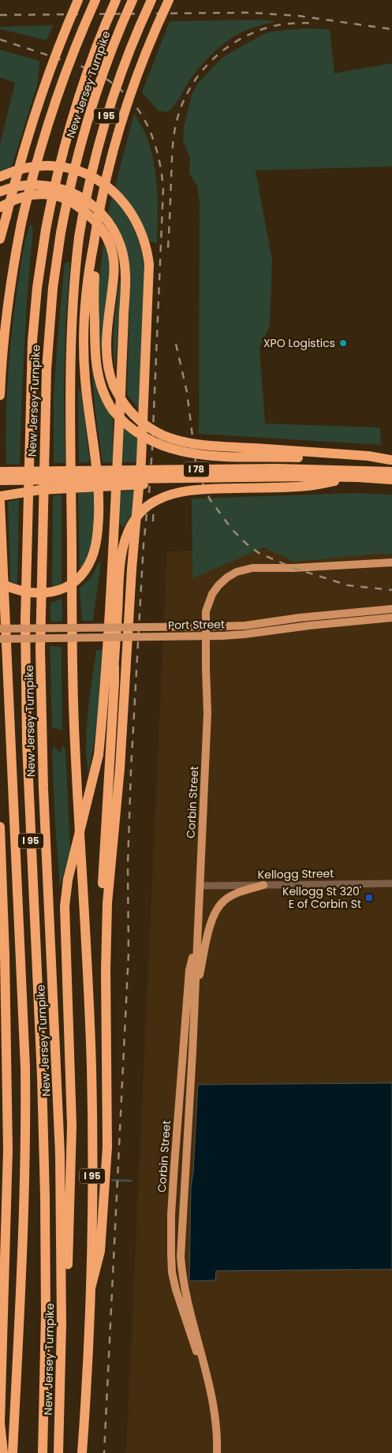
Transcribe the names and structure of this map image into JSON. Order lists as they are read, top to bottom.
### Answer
{
  "streets": {
    "highway": ["New Jersey Turnpike", "I 95", "I 78"],
    "main road": ["Port Street", "Corbin Street"],
    "street": ["Kellogg Street"]
  },
  "crossings": [
    ["Corbin Street", "Kellogg Street"]
  ],
  "places": {
    "other": ["XPO Logistics"],
    "transit": ["Kellogg St 320' E of Corbin St"]
  }
}
